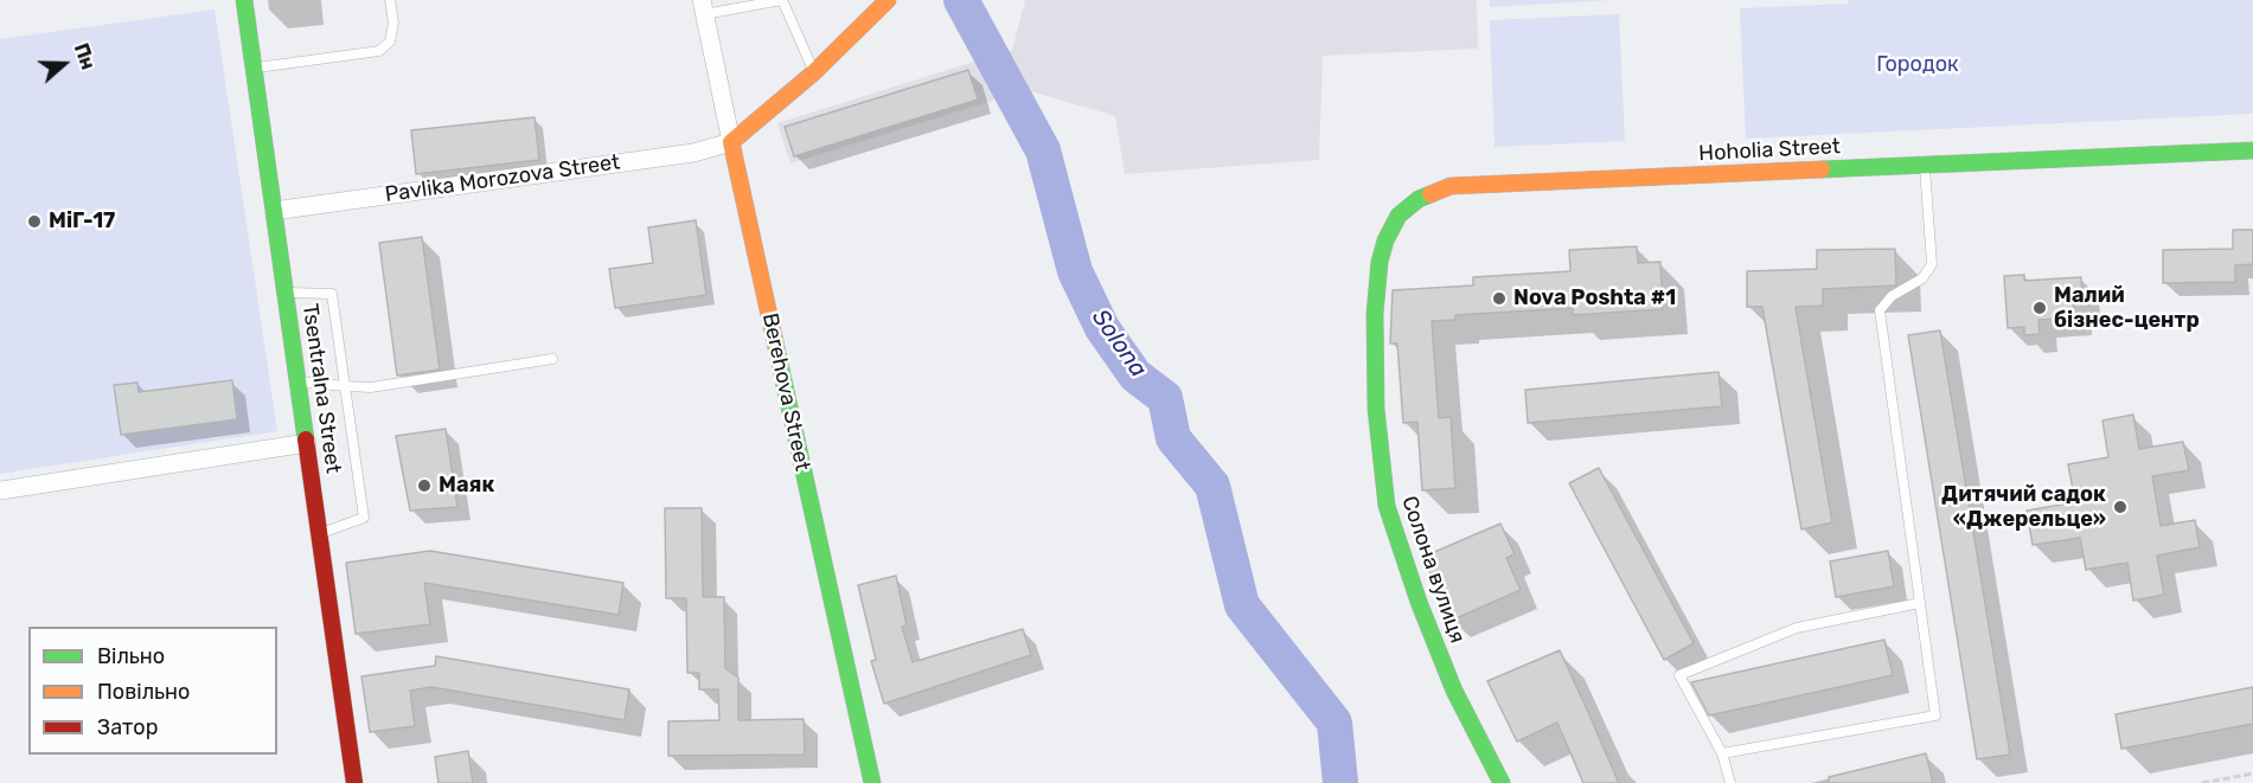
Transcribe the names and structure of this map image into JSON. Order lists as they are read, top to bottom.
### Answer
{
  "streets": {
    "street": [
      "Hoholia Street",
      "Pavlika Morozova Street",
      "Tsentralna Street",
      "Berehova Street",
      "Солона вулиця"
    ]
  },
  "crossings": [
    ["Hoholia Street", "Солона вулиця"],
    ["Pavlika Morozova Street", "Tsentralna Street"],
    ["Pavlika Morozova Street", "Berehova Street"]
  ],
  "water": ["Solona"],
  "parks": ["Городок"],
  "places": [
    "МіГ-17",
    "Nova Poshta #1",
    "Малий бізнес-центр",
    "Маяк",
    "Дитячий садок «Джерельце»"
  ],
  "legend": ["Вільно", "Повільно", "Затор"],
  "north": "right"
}
